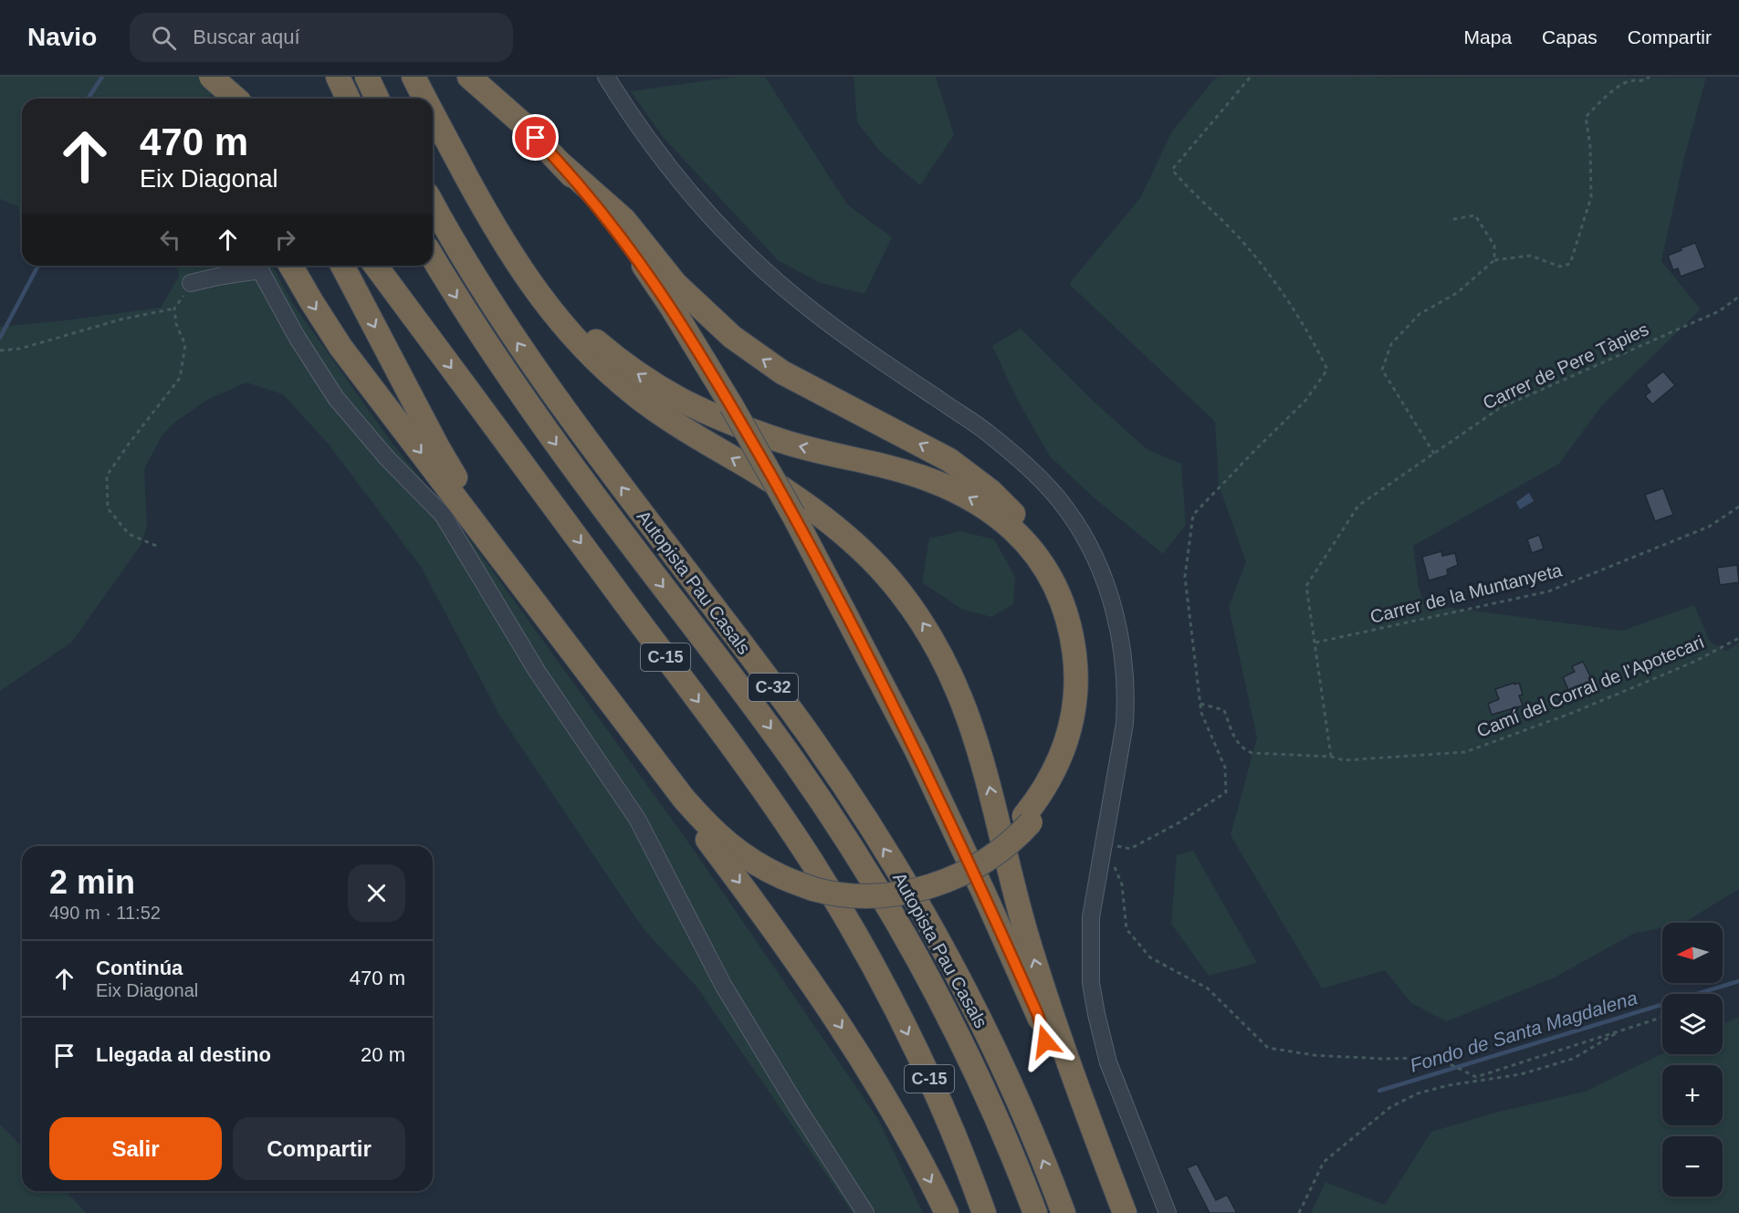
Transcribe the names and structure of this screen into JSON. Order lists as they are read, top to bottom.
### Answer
{
  "streets": {
    "highway": ["Autopista Pau Casals", "C-15", "C-32"],
    "path": ["Carrer de Pere Tàpies", "Carrer de la Muntanyeta", "Camí del Corral de l'Apotecari"]
  },
  "crossings": [
    ["Carrer de Pere Tàpies", "Carrer de la Muntanyeta"],
    ["Carrer de Pere Tàpies", "Camí del Corral de l'Apotecari"]
  ],
  "water": ["Fondo de Santa Magdalena"],
  "north": "left",
  "page": {
    "header": "Navio",
    "search": "Buscar aquí",
    "nav": ["Mapa", "Capas", "Compartir"],
    "turn": ["470 m", "Eix Diagonal"],
    "heading": ["2 min", "490 m · 11:52"],
    "map_buttons": ["+", "−"],
    "list": [
      {
        "name": "Continúa",
        "note": "Eix Diagonal",
        "value": "470 m"
      },
      {
        "name": "Llegada al destino",
        "value": "20 m"
      }
    ],
    "buttons": ["Salir", "Compartir"]
  }
}
